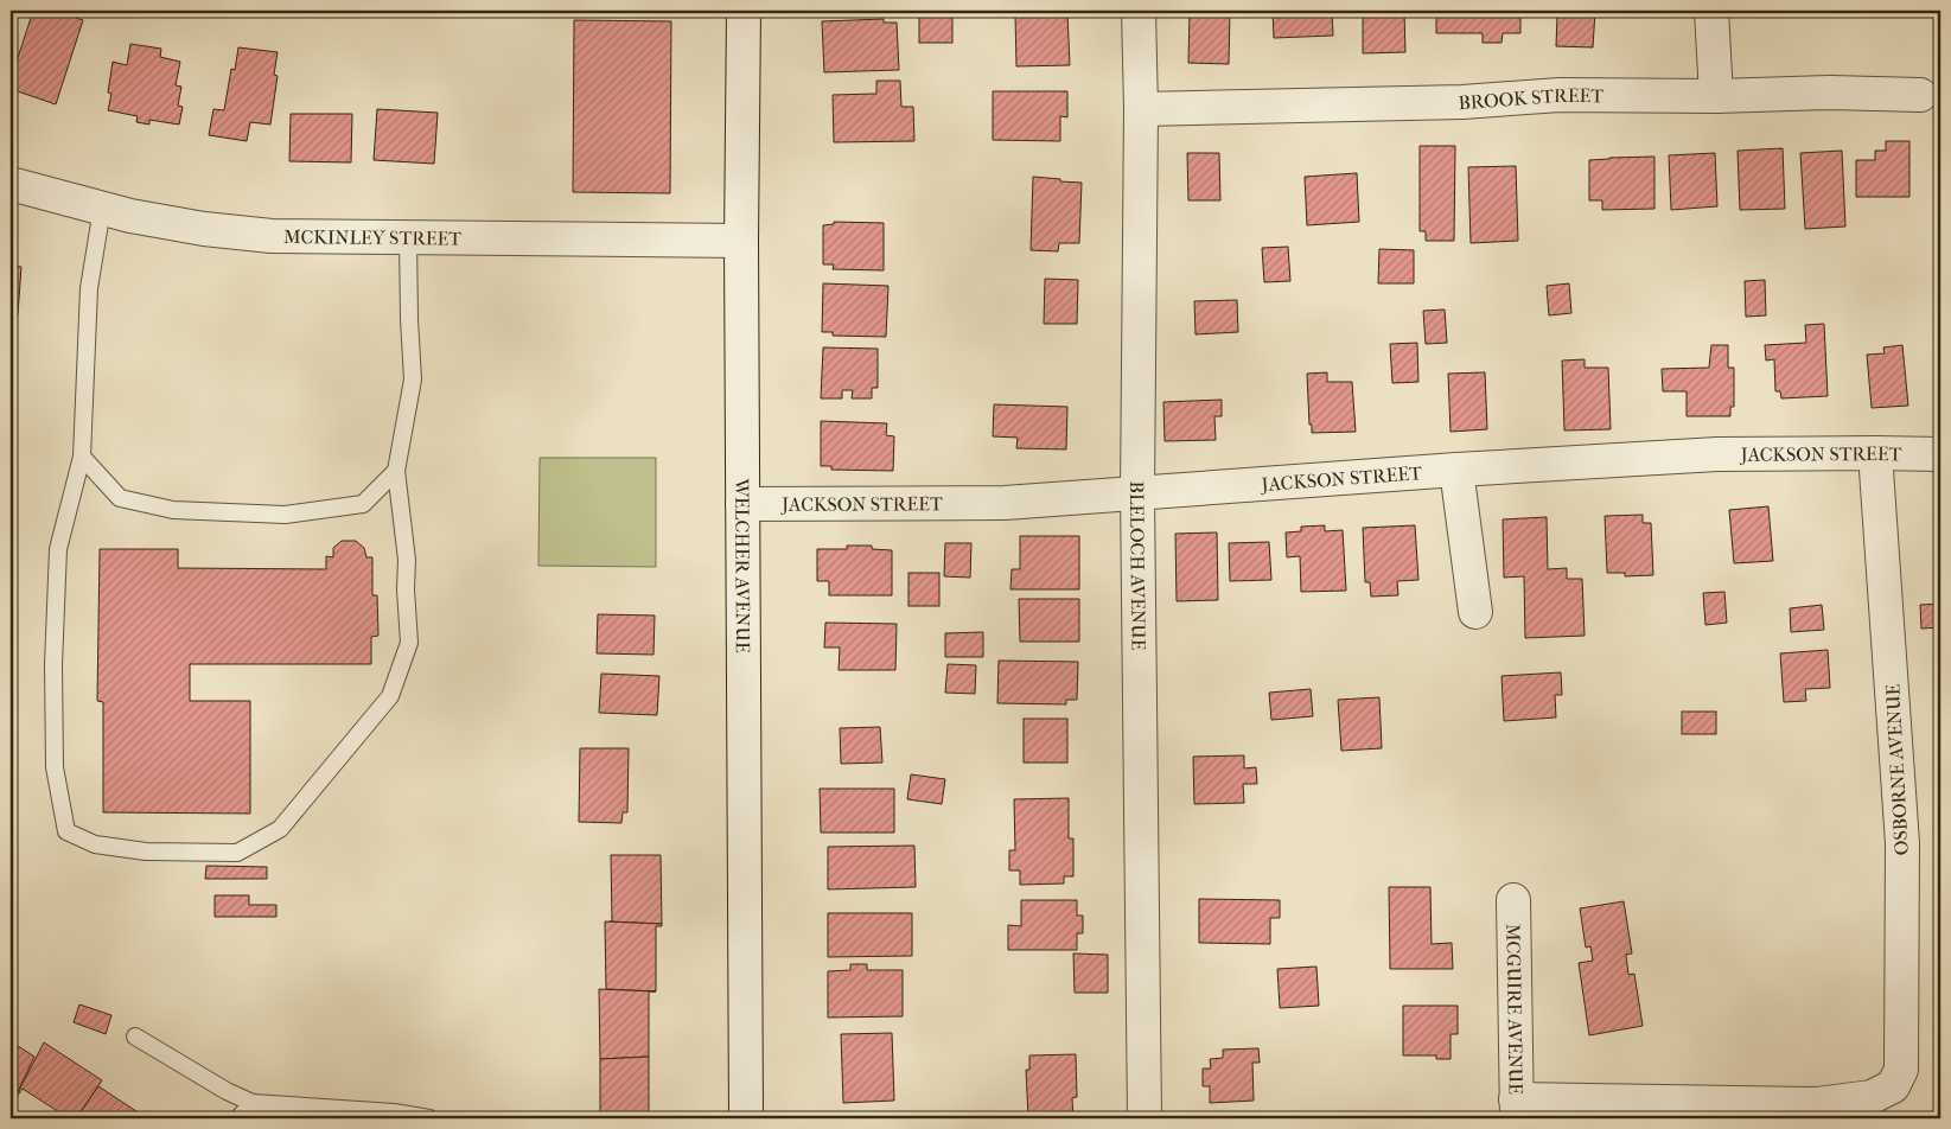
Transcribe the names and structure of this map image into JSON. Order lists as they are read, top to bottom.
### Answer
{
  "streets": {
    "street": [
      "BROOK STREET",
      "MCKINLEY STREET",
      "JACKSON STREET",
      "WELCHER AVENUE",
      "BLELOCH AVENUE",
      "OSBORNE AVENUE",
      "MCGUIRE AVENUE"
    ]
  },
  "crossings": [
    ["BROOK STREET", "BLELOCH AVENUE"],
    ["MCKINLEY STREET", "WELCHER AVENUE"],
    ["JACKSON STREET", "WELCHER AVENUE"],
    ["JACKSON STREET", "BLELOCH AVENUE"],
    ["JACKSON STREET", "OSBORNE AVENUE"],
    ["OSBORNE AVENUE", "MCGUIRE AVENUE"]
  ]
}
